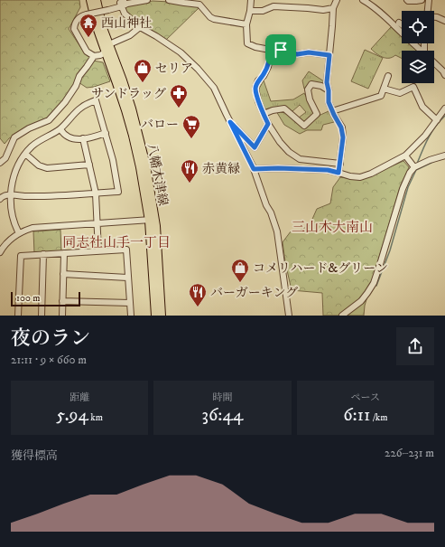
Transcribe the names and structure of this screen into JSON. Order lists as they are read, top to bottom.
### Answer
{
  "streets": {
    "main road": ["八幡木津線"]
  },
  "districts": ["三山木大南山", "同志社山手一丁目"],
  "places": {
    "temple": ["西山神社"],
    "shop": ["セリア", "コメリハード&グリーン"],
    "pharmacy": ["サンドラッグ"],
    "supermarket": ["バロー"],
    "restaurant": ["赤黄緑", "バーガーキング"]
  },
  "scale_bar": "100 m",
  "page": {
    "scale": "100 m",
    "heading": ["夜のラン", "21:11 · 9 × 660 m"],
    "stats": [
      ["距離", "5.94 km"],
      ["時間", "36:44"],
      ["ペース", "6:11 /km"]
    ],
    "chart": ["獲得標高", "226–231 m"]
  }
}
